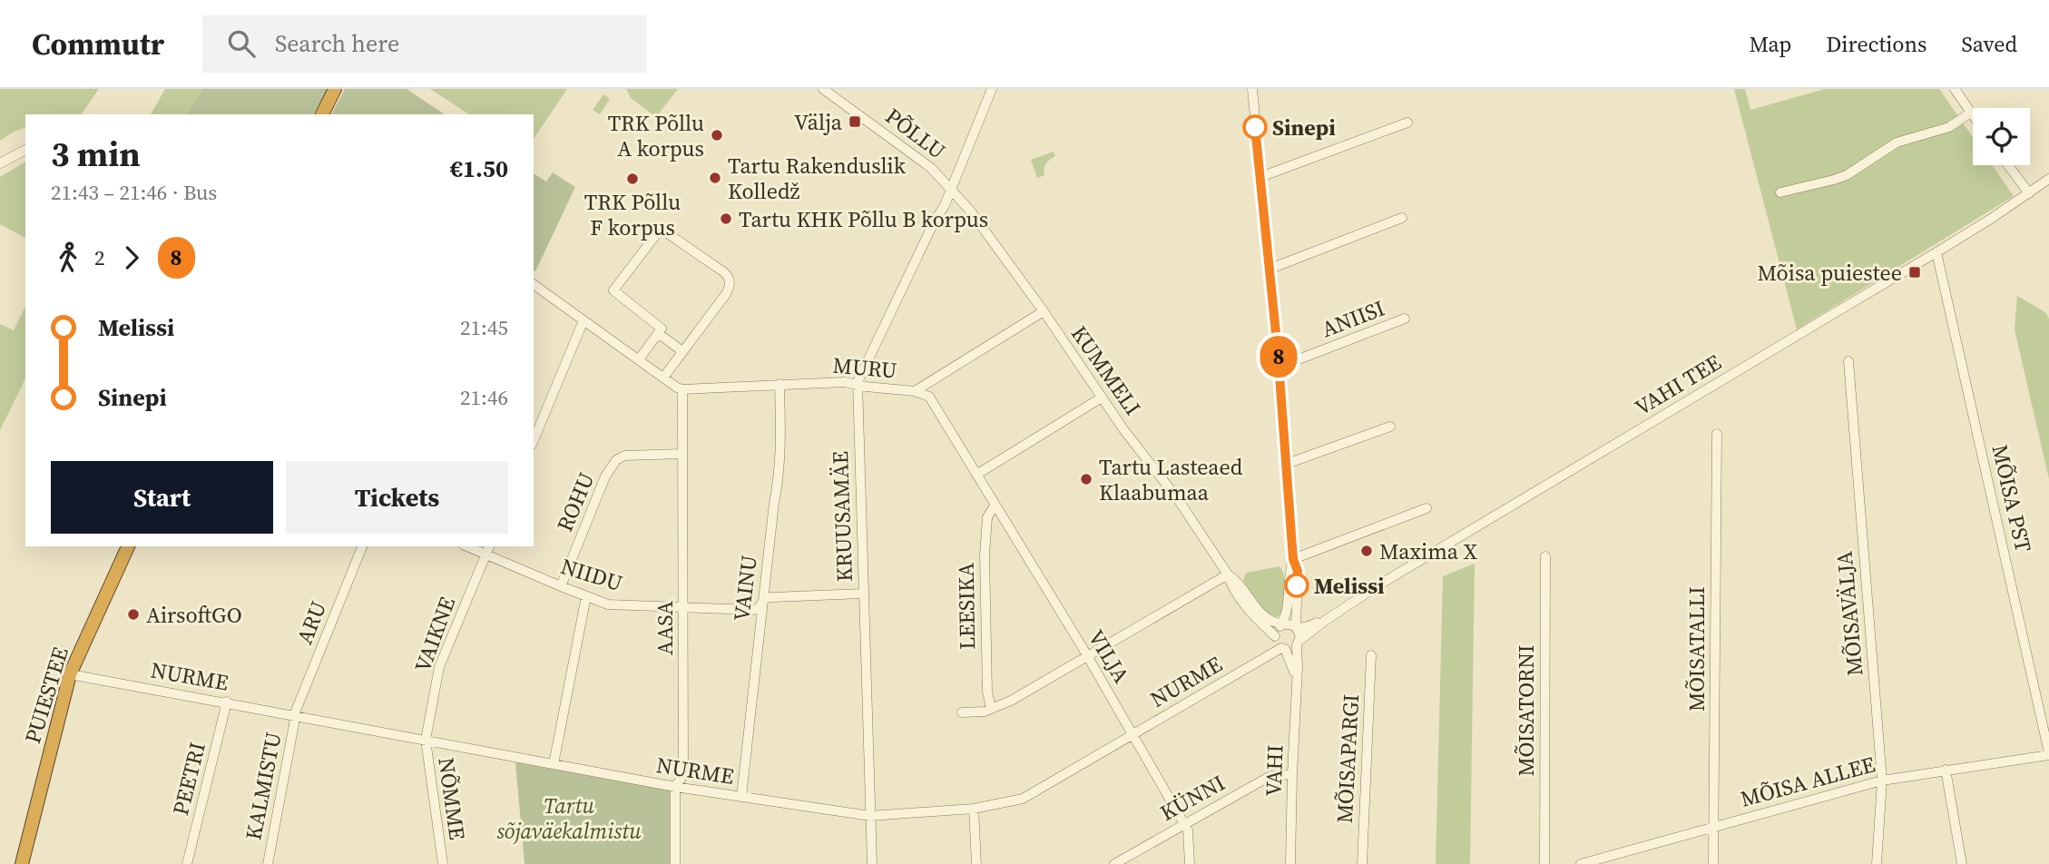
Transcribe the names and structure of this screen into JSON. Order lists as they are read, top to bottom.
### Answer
{
  "streets": {
    "highway": ["PUIESTEE"],
    "street": [
      "PÕLLU",
      "ANIISI",
      "MURU",
      "KUMMELI",
      "VAHI TEE",
      "MÕISA PST",
      "ROHU",
      "KRUUSAMÄE",
      "NIIDU",
      "VAINU",
      "LEESIKA",
      "MÕISAVÄLJA",
      "ARU",
      "AASA",
      "VAIKNE",
      "MÕISATALLI",
      "VILJA",
      "NURME",
      "MÕISATORNI",
      "MÕISAPARGI",
      "VAHI",
      "PEETRI",
      "MÕISA ALLEE",
      "KALMISTU",
      "KÜNNI",
      "NÕMME"
    ]
  },
  "crossings": [
    ["PÕLLU", "KUMMELI"],
    ["PÕLLU", "KRUUSAMÄE"],
    ["MURU", "KUMMELI"],
    ["MURU", "KRUUSAMÄE"],
    ["MURU", "VAINU"],
    ["MURU", "AASA"],
    ["MURU", "VILJA"],
    ["KUMMELI", "VAHI TEE"],
    ["KUMMELI", "KRUUSAMÄE"],
    ["KUMMELI", "NURME"],
    ["KUMMELI", "VAHI"],
    ["VAHI TEE", "MÕISA PST"],
    ["VAHI TEE", "NURME"],
    ["VAHI TEE", "VAHI"],
    ["MÕISA PST", "MÕISA ALLEE"],
    ["ROHU", "NIIDU"],
    ["ROHU", "AASA"],
    ["KRUUSAMÄE", "NIIDU"],
    ["KRUUSAMÄE", "NURME"],
    ["NIIDU", "VAINU"],
    ["NIIDU", "AASA"],
    ["NIIDU", "VAIKNE"],
    ["VAINU", "NURME"],
    ["LEESIKA", "VILJA"],
    ["MÕISAVÄLJA", "MÕISA ALLEE"],
    ["ARU", "NURME"],
    ["ARU", "KALMISTU"],
    ["AASA", "NURME"],
    ["VAIKNE", "NURME"],
    ["VAIKNE", "NÕMME"],
    ["MÕISATALLI", "MÕISA ALLEE"],
    ["VILJA", "NURME"],
    ["VILJA", "KÜNNI"],
    ["NURME", "PUIESTEE"],
    ["NURME", "VAHI"],
    ["NURME", "PEETRI"],
    ["NURME", "KALMISTU"],
    ["NURME", "NÕMME"],
    ["VAHI", "KÜNNI"]
  ],
  "parks": ["Tartu sõjaväekalmistu"],
  "places": {
    "transit": ["Välja", "Mõisa puiestee"],
    "other": [
      "Sinepi",
      "TRK Põllu A korpus",
      "Tartu Rakenduslik Kolledž",
      "TRK Põllu F korpus",
      "Tartu KHK Põllu B korpus",
      "Tartu Lasteaed Klaabumaa",
      "Maxima X",
      "Melissi",
      "AirsoftGO"
    ]
  },
  "lines": ["bus line 8"],
  "page": {
    "header": "Commutr",
    "search": "Search here",
    "nav": ["Map", "Directions", "Saved"],
    "on_map": "8",
    "heading": ["3 min", "21:43 – 21:46 · Bus", "€1.50"],
    "legs": ["2", "8"],
    "list": [
      {
        "name": "Melissi",
        "value": "21:45"
      },
      {
        "name": "Sinepi",
        "value": "21:46"
      }
    ],
    "buttons": ["Start", "Tickets"]
  }
}
